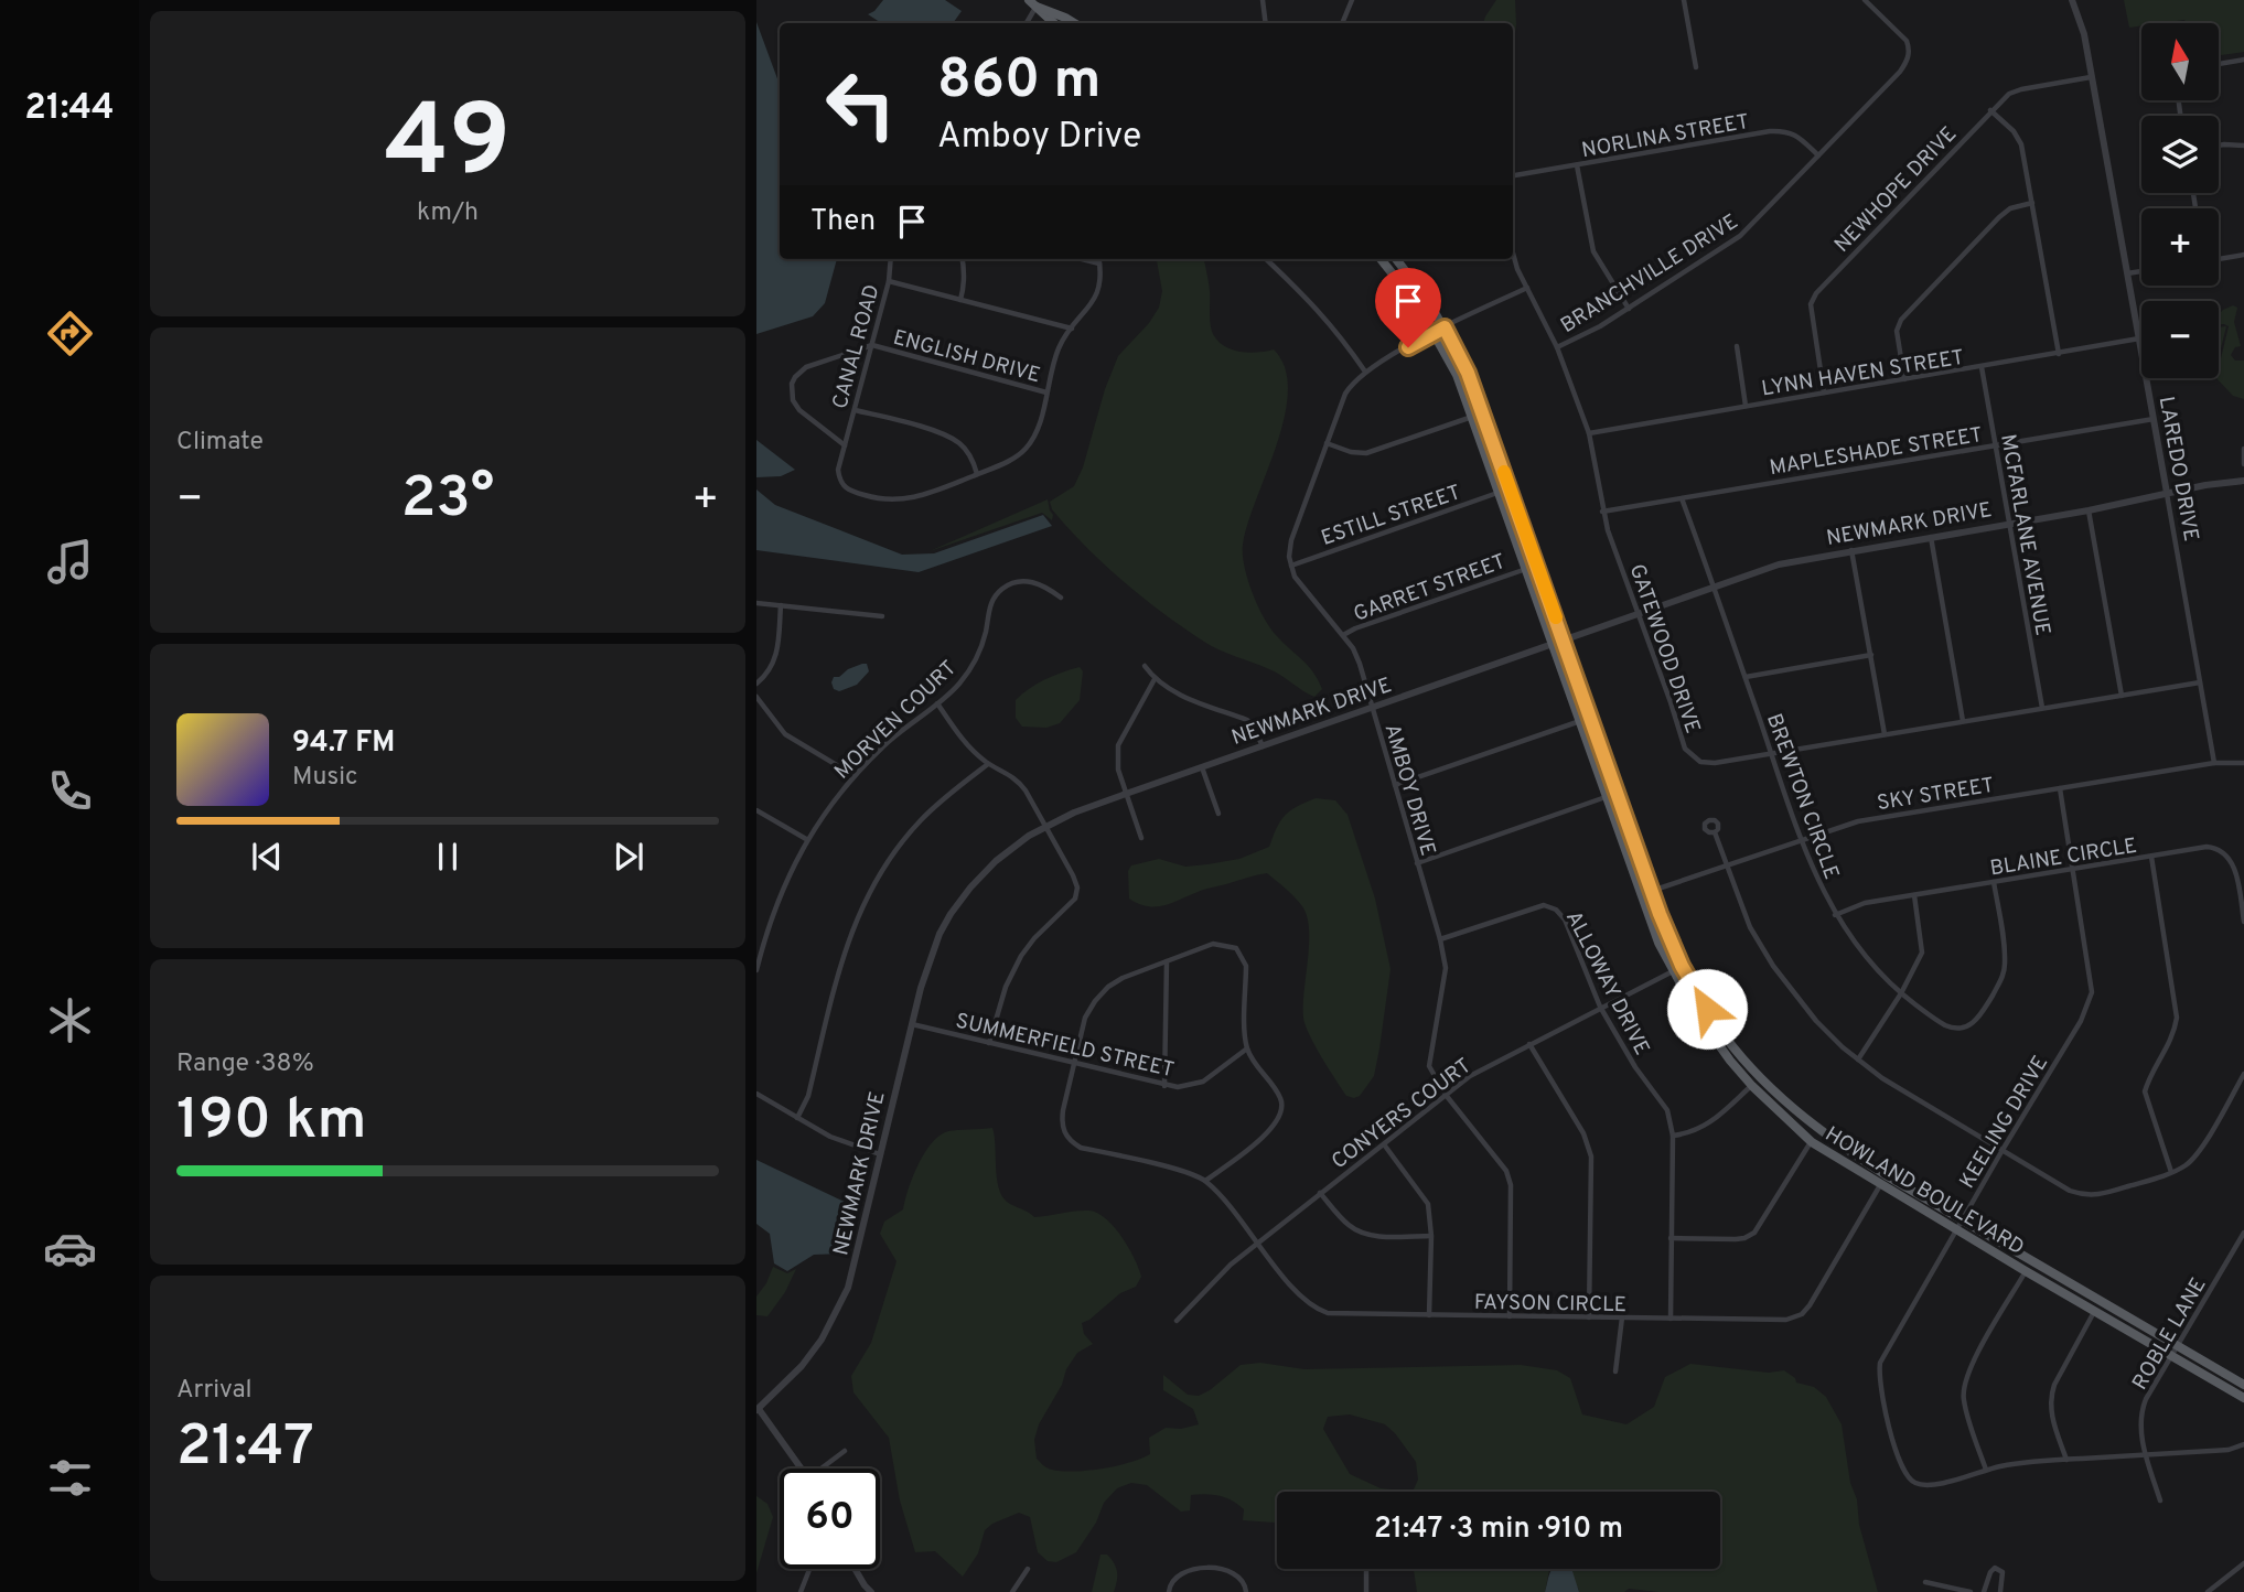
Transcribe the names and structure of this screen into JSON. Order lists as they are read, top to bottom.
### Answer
{
  "streets": {
    "main road": ["HOWLAND BOULEVARD"],
    "street": [
      "NORLINA STREET",
      "NEWHOPE DRIVE",
      "BRANCHVILLE DRIVE",
      "CANAL ROAD",
      "ENGLISH DRIVE",
      "LYNN HAVEN STREET",
      "MAPLESHADE STREET",
      "LAREDO DRIVE",
      "ESTILL STREET",
      "NEWMARK DRIVE",
      "MCFARLANE AVENUE",
      "GARRET STREET",
      "GATEWOOD DRIVE",
      "MORVEN COURT",
      "AMBOY DRIVE",
      "SKY STREET",
      "BREWTON CIRCLE",
      "BLAINE CIRCLE",
      "ALLOWAY DRIVE",
      "SUMMERFIELD STREET",
      "CONYERS COURT",
      "KEELING DRIVE",
      "FAYSON CIRCLE",
      "ROBLE LANE"
    ]
  },
  "crossings": [
    ["NORLINA STREET", "BRANCHVILLE DRIVE"],
    ["NEWHOPE DRIVE", "LYNN HAVEN STREET"],
    ["NEWHOPE DRIVE", "LAREDO DRIVE"],
    ["BRANCHVILLE DRIVE", "GATEWOOD DRIVE"],
    ["CANAL ROAD", "ENGLISH DRIVE"],
    ["LYNN HAVEN STREET", "LAREDO DRIVE"],
    ["LYNN HAVEN STREET", "MCFARLANE AVENUE"],
    ["LYNN HAVEN STREET", "GATEWOOD DRIVE"],
    ["MAPLESHADE STREET", "LAREDO DRIVE"],
    ["MAPLESHADE STREET", "MCFARLANE AVENUE"],
    ["MAPLESHADE STREET", "GATEWOOD DRIVE"],
    ["MAPLESHADE STREET", "BREWTON CIRCLE"],
    ["LAREDO DRIVE", "NEWMARK DRIVE"],
    ["LAREDO DRIVE", "GATEWOOD DRIVE"],
    ["LAREDO DRIVE", "SKY STREET"],
    ["ESTILL STREET", "AMBOY DRIVE"],
    ["ESTILL STREET", "HOWLAND BOULEVARD"],
    ["NEWMARK DRIVE", "MCFARLANE AVENUE"],
    ["NEWMARK DRIVE", "GATEWOOD DRIVE"],
    ["NEWMARK DRIVE", "AMBOY DRIVE"],
    ["NEWMARK DRIVE", "BREWTON CIRCLE"],
    ["NEWMARK DRIVE", "SUMMERFIELD STREET"],
    ["NEWMARK DRIVE", "HOWLAND BOULEVARD"],
    ["MCFARLANE AVENUE", "GATEWOOD DRIVE"],
    ["GARRET STREET", "AMBOY DRIVE"],
    ["GARRET STREET", "HOWLAND BOULEVARD"],
    ["GATEWOOD DRIVE", "BREWTON CIRCLE"],
    ["AMBOY DRIVE", "ALLOWAY DRIVE"],
    ["AMBOY DRIVE", "CONYERS COURT"],
    ["AMBOY DRIVE", "FAYSON CIRCLE"],
    ["SKY STREET", "BREWTON CIRCLE"],
    ["SKY STREET", "KEELING DRIVE"],
    ["SKY STREET", "HOWLAND BOULEVARD"],
    ["BREWTON CIRCLE", "BLAINE CIRCLE"],
    ["BLAINE CIRCLE", "KEELING DRIVE"],
    ["ALLOWAY DRIVE", "CONYERS COURT"],
    ["ALLOWAY DRIVE", "FAYSON CIRCLE"],
    ["CONYERS COURT", "HOWLAND BOULEVARD"],
    ["CONYERS COURT", "FAYSON CIRCLE"],
    ["KEELING DRIVE", "HOWLAND BOULEVARD"],
    ["KEELING DRIVE", "ROBLE LANE"],
    ["HOWLAND BOULEVARD", "FAYSON CIRCLE"],
    ["HOWLAND BOULEVARD", "ROBLE LANE"]
  ],
  "north": "top",
  "page": {
    "tabs": "21:44",
    "tile": [
      ["49", "km/h"],
      "Climate",
      ["Range · 38%", "190 km"],
      ["Arrival", "21:47"]
    ],
    "map_buttons": ["+", "−"],
    "turn": ["860 m", "Amboy Drive"],
    "then": "Then",
    "heat": ["−", "23°", "+"],
    "song": ["94.7 FM", "Music"],
    "limit": "60",
    "trip": "21:47 · 3 min · 910 m"
  }
}
